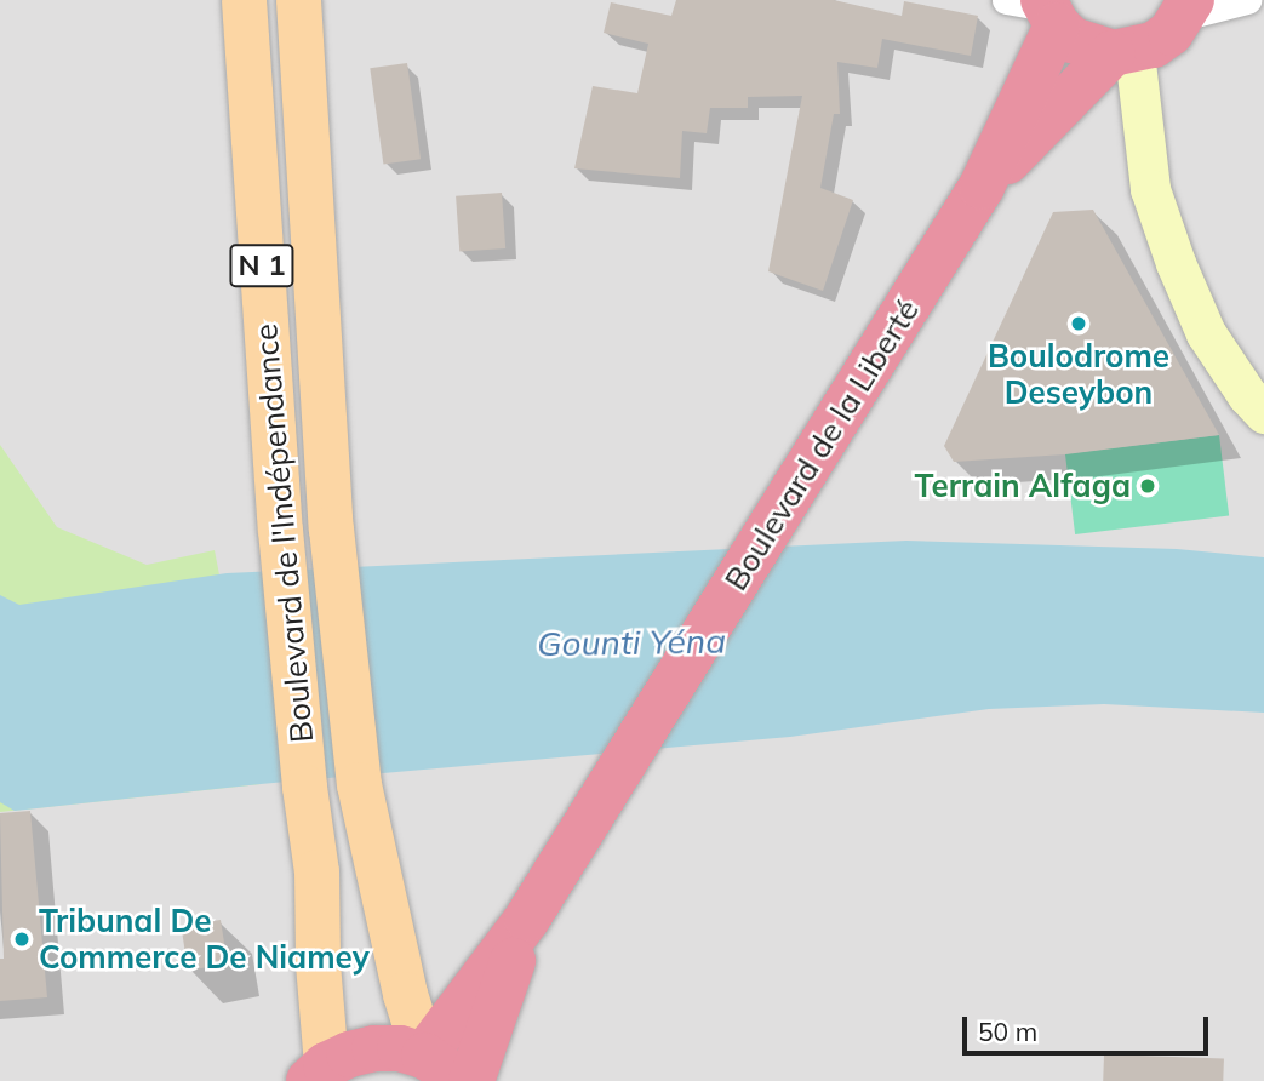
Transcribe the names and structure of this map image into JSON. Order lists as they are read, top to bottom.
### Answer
{
  "streets": {
    "highway": ["Boulevard de la Liberté"],
    "main road": ["N 1", "Boulevard de l'Indépendance"]
  },
  "crossings": [
    ["Boulevard de la Liberté", "Boulevard de l'Indépendance"]
  ],
  "water": ["Gounti Yéna"],
  "places": ["Boulodrome Deseybon", "Terrain Alfaga", "Tribunal De Commerce De Niamey"],
  "scale_bar": "50 m"
}
